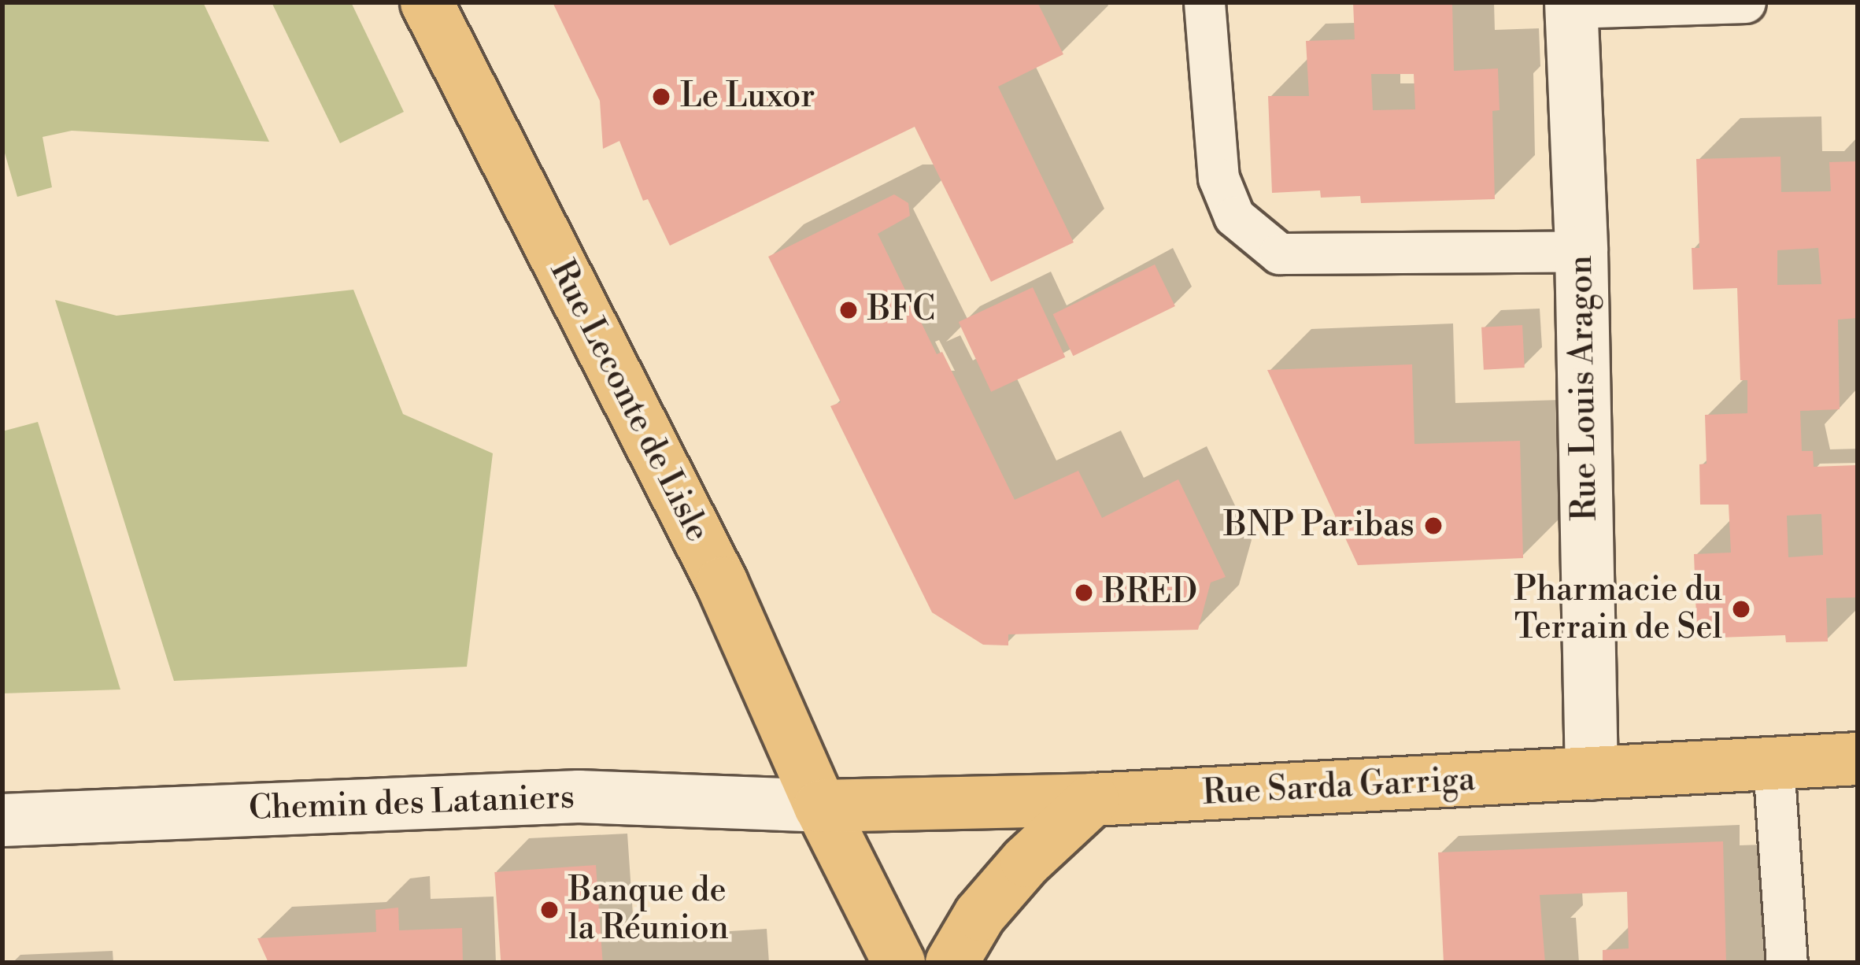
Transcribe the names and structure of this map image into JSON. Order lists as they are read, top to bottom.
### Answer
{
  "streets": {
    "main road": ["Rue Leconte de Lisle", "Rue Sarda Garriga"],
    "street": ["Rue Louis Aragon", "Chemin des Lataniers"]
  },
  "crossings": [
    ["Rue Louis Aragon", "Rue Sarda Garriga"],
    ["Rue Leconte de Lisle", "Rue Sarda Garriga"],
    ["Rue Leconte de Lisle", "Chemin des Lataniers"],
    ["Rue Sarda Garriga", "Chemin des Lataniers"]
  ],
  "places": [
    "Le Luxor",
    "BFC",
    "BNP Paribas",
    "BRED",
    "Pharmacie du Terrain de Sel",
    "Banque de la Réunion"
  ]
}
